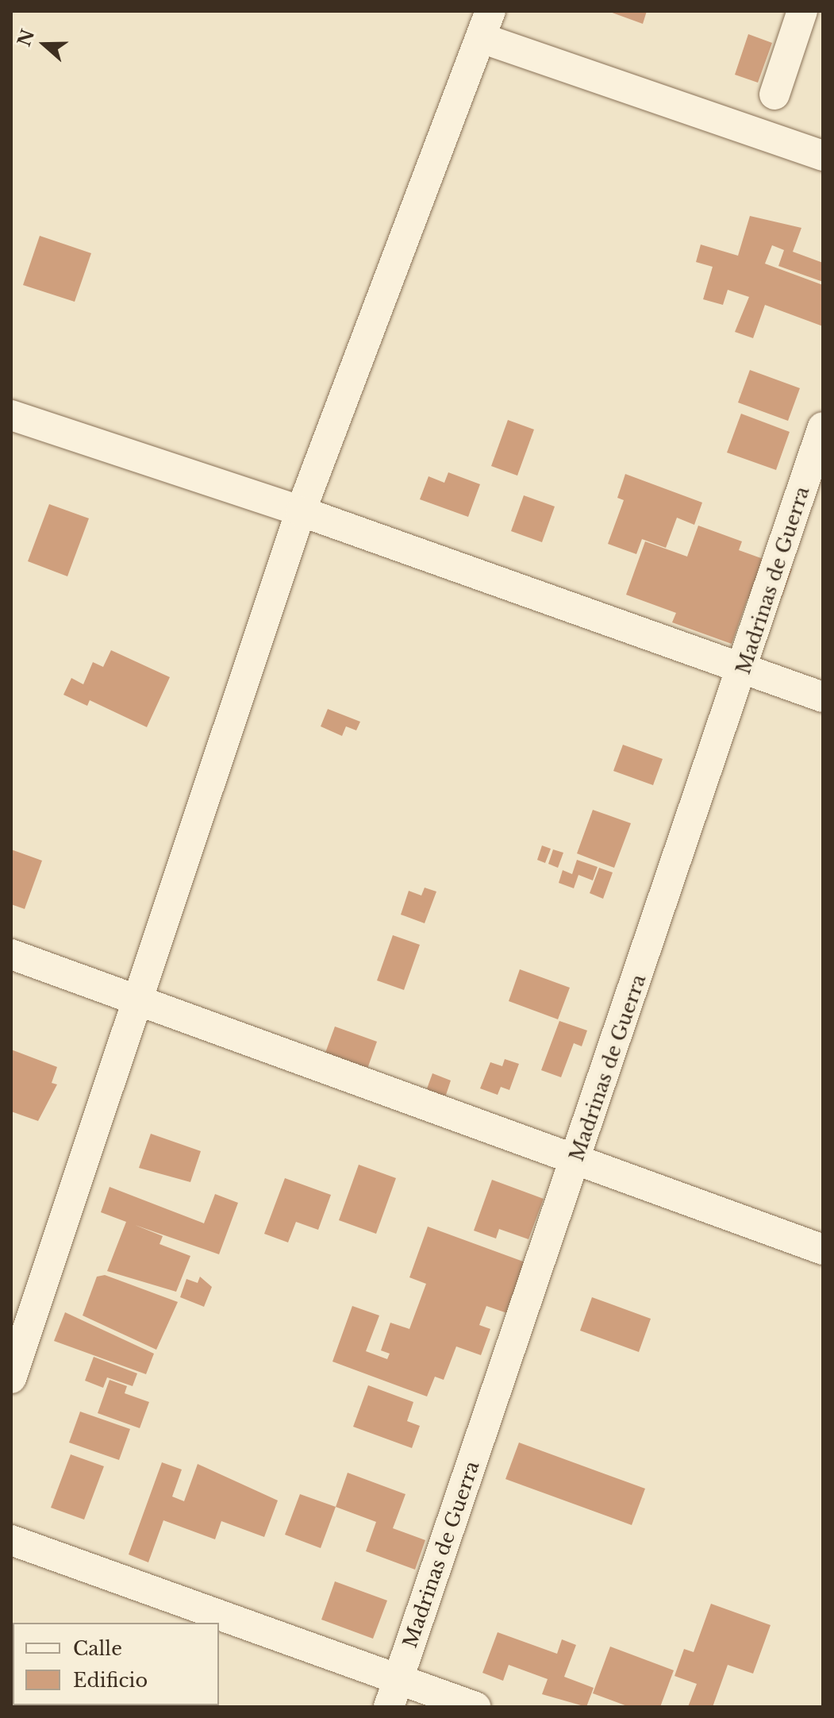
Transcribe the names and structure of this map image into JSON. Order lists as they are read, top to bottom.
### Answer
{
  "streets": {
    "street": ["Madrinas de Guerra"]
  },
  "legend": ["Calle", "Edificio"],
  "north": "left"
}
